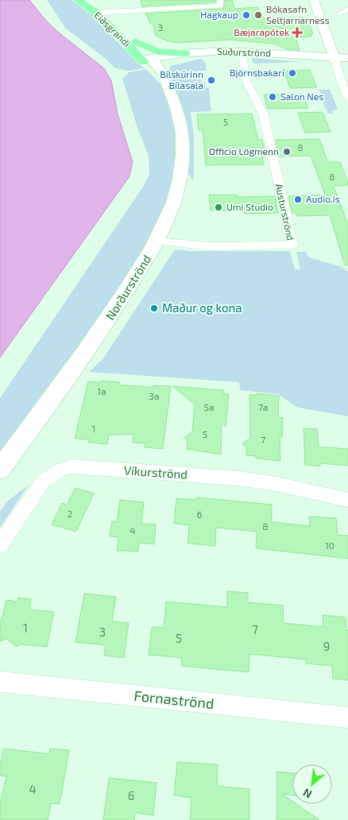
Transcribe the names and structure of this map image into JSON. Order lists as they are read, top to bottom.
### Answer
{
  "streets": {
    "main road": ["Eiðsgrandi"],
    "street": [
      "Suðurströnd",
      "Austurströnd",
      "Norðurströnd",
      "Víkurströnd",
      "Fornaströnd"
    ]
  },
  "crossings": [
    ["Eiðsgrandi", "Suðurströnd"],
    ["Eiðsgrandi", "Norðurströnd"],
    ["Suðurströnd", "Austurströnd"],
    ["Suðurströnd", "Norðurströnd"],
    ["Austurströnd", "Norðurströnd"]
  ],
  "places": {
    "other": [
      "Hagkaup",
      "Bókasafn Seltjarnarness",
      "Björnsbakarí",
      "Bílskúrinn Bílasala",
      "Salon Nes",
      "Officio Lögmenn",
      "Audio.is",
      "Umi Studio",
      "Maður og kona"
    ],
    "health": ["Bæjarapótek"]
  },
  "house_numbers": [
    "3",
    "5",
    "8",
    "6",
    "1a",
    "3a",
    "5a",
    "7a",
    "1",
    "5",
    "7",
    "2",
    "6",
    "8",
    "4",
    "10",
    "1",
    "7",
    "3",
    "5",
    "9",
    "4",
    "6"
  ],
  "north": "bottom left"
}
